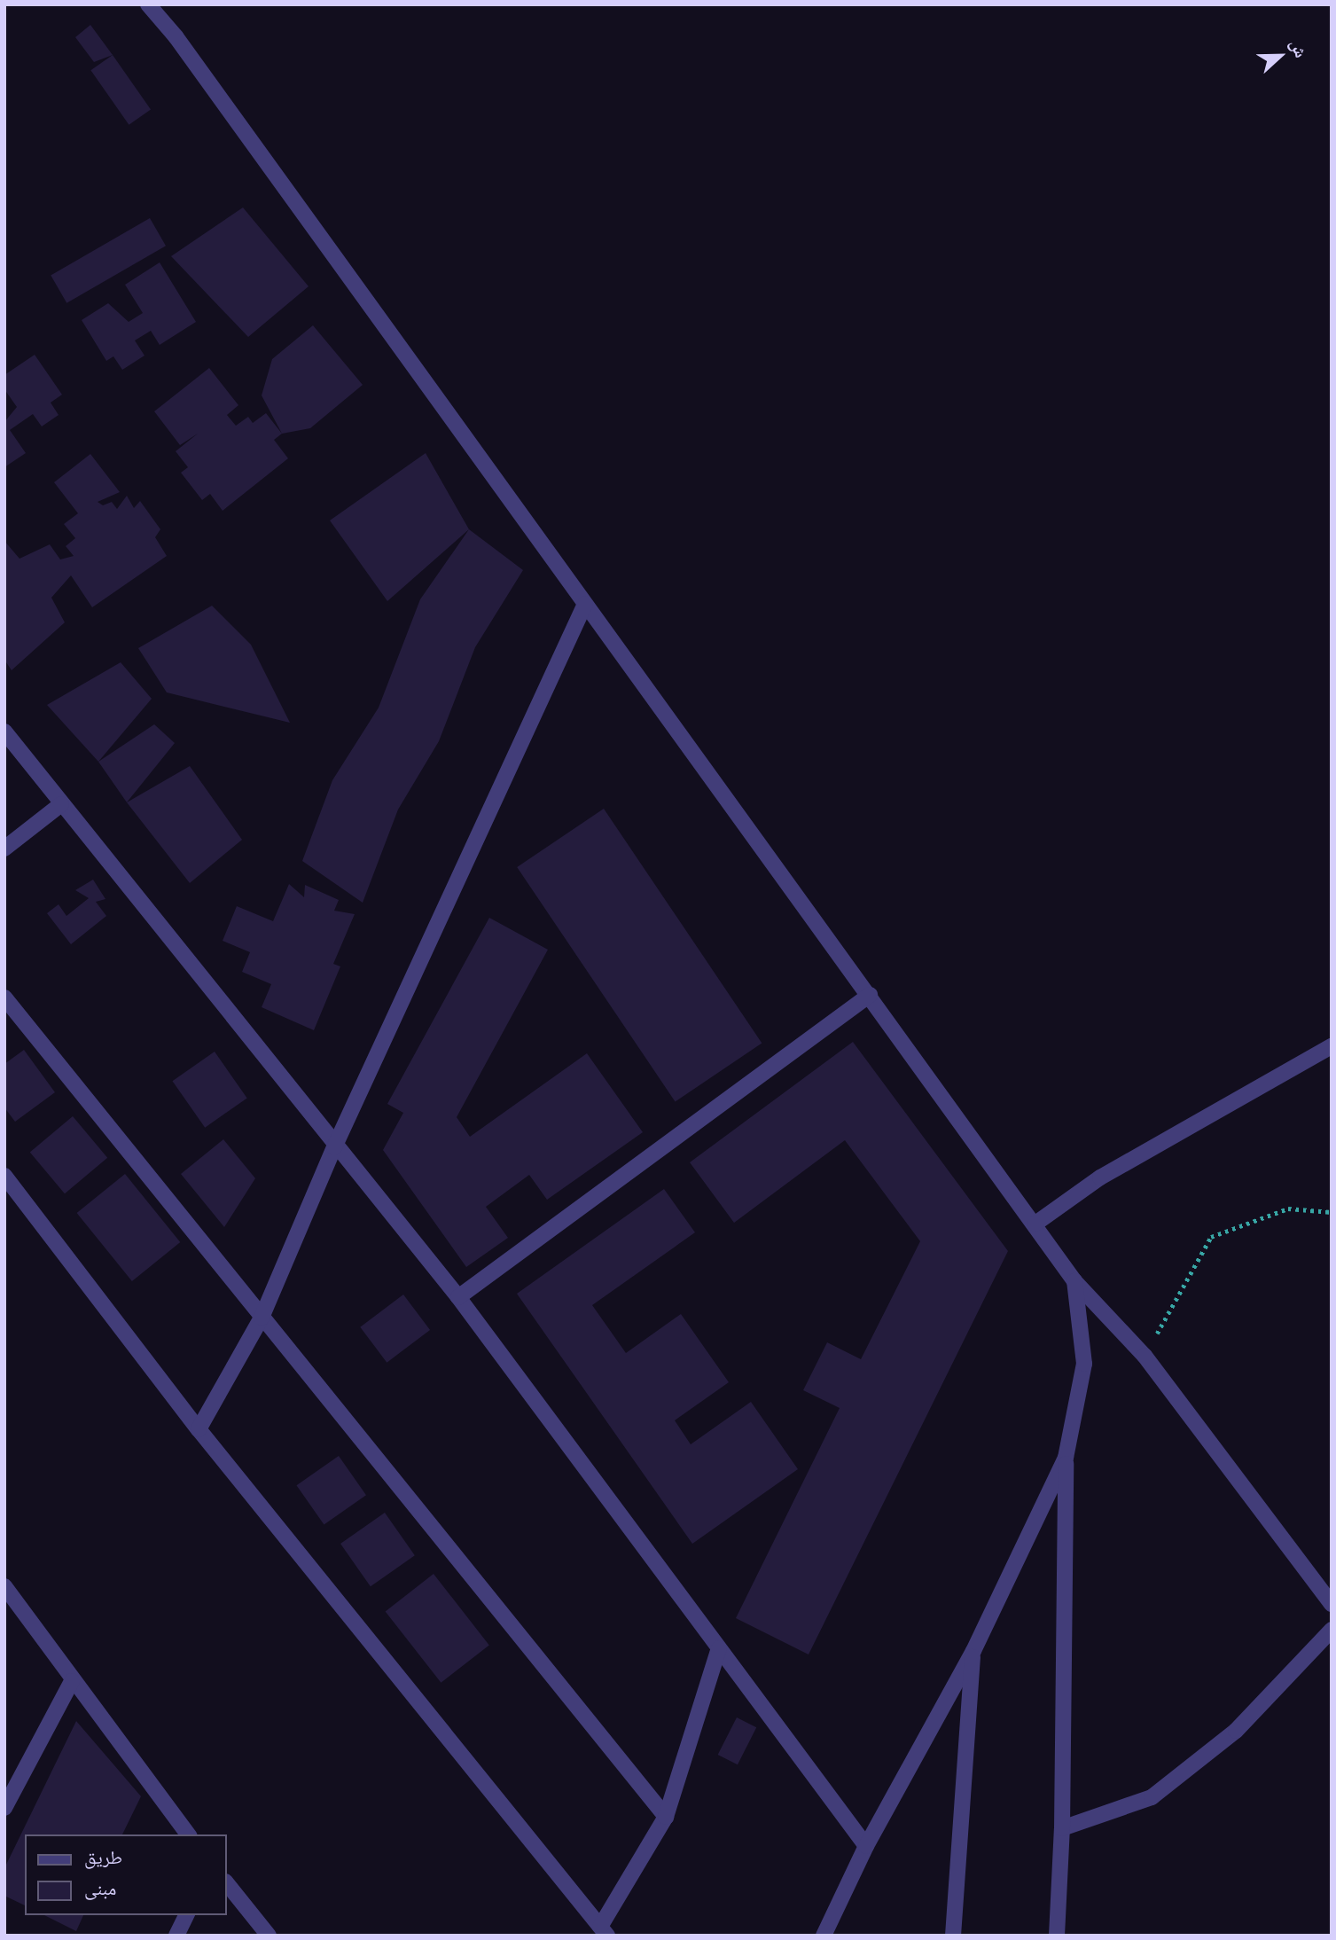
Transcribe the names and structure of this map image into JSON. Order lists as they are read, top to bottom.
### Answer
{
  "legend": ["طريق", "مبنى"],
  "north": "right"
}
